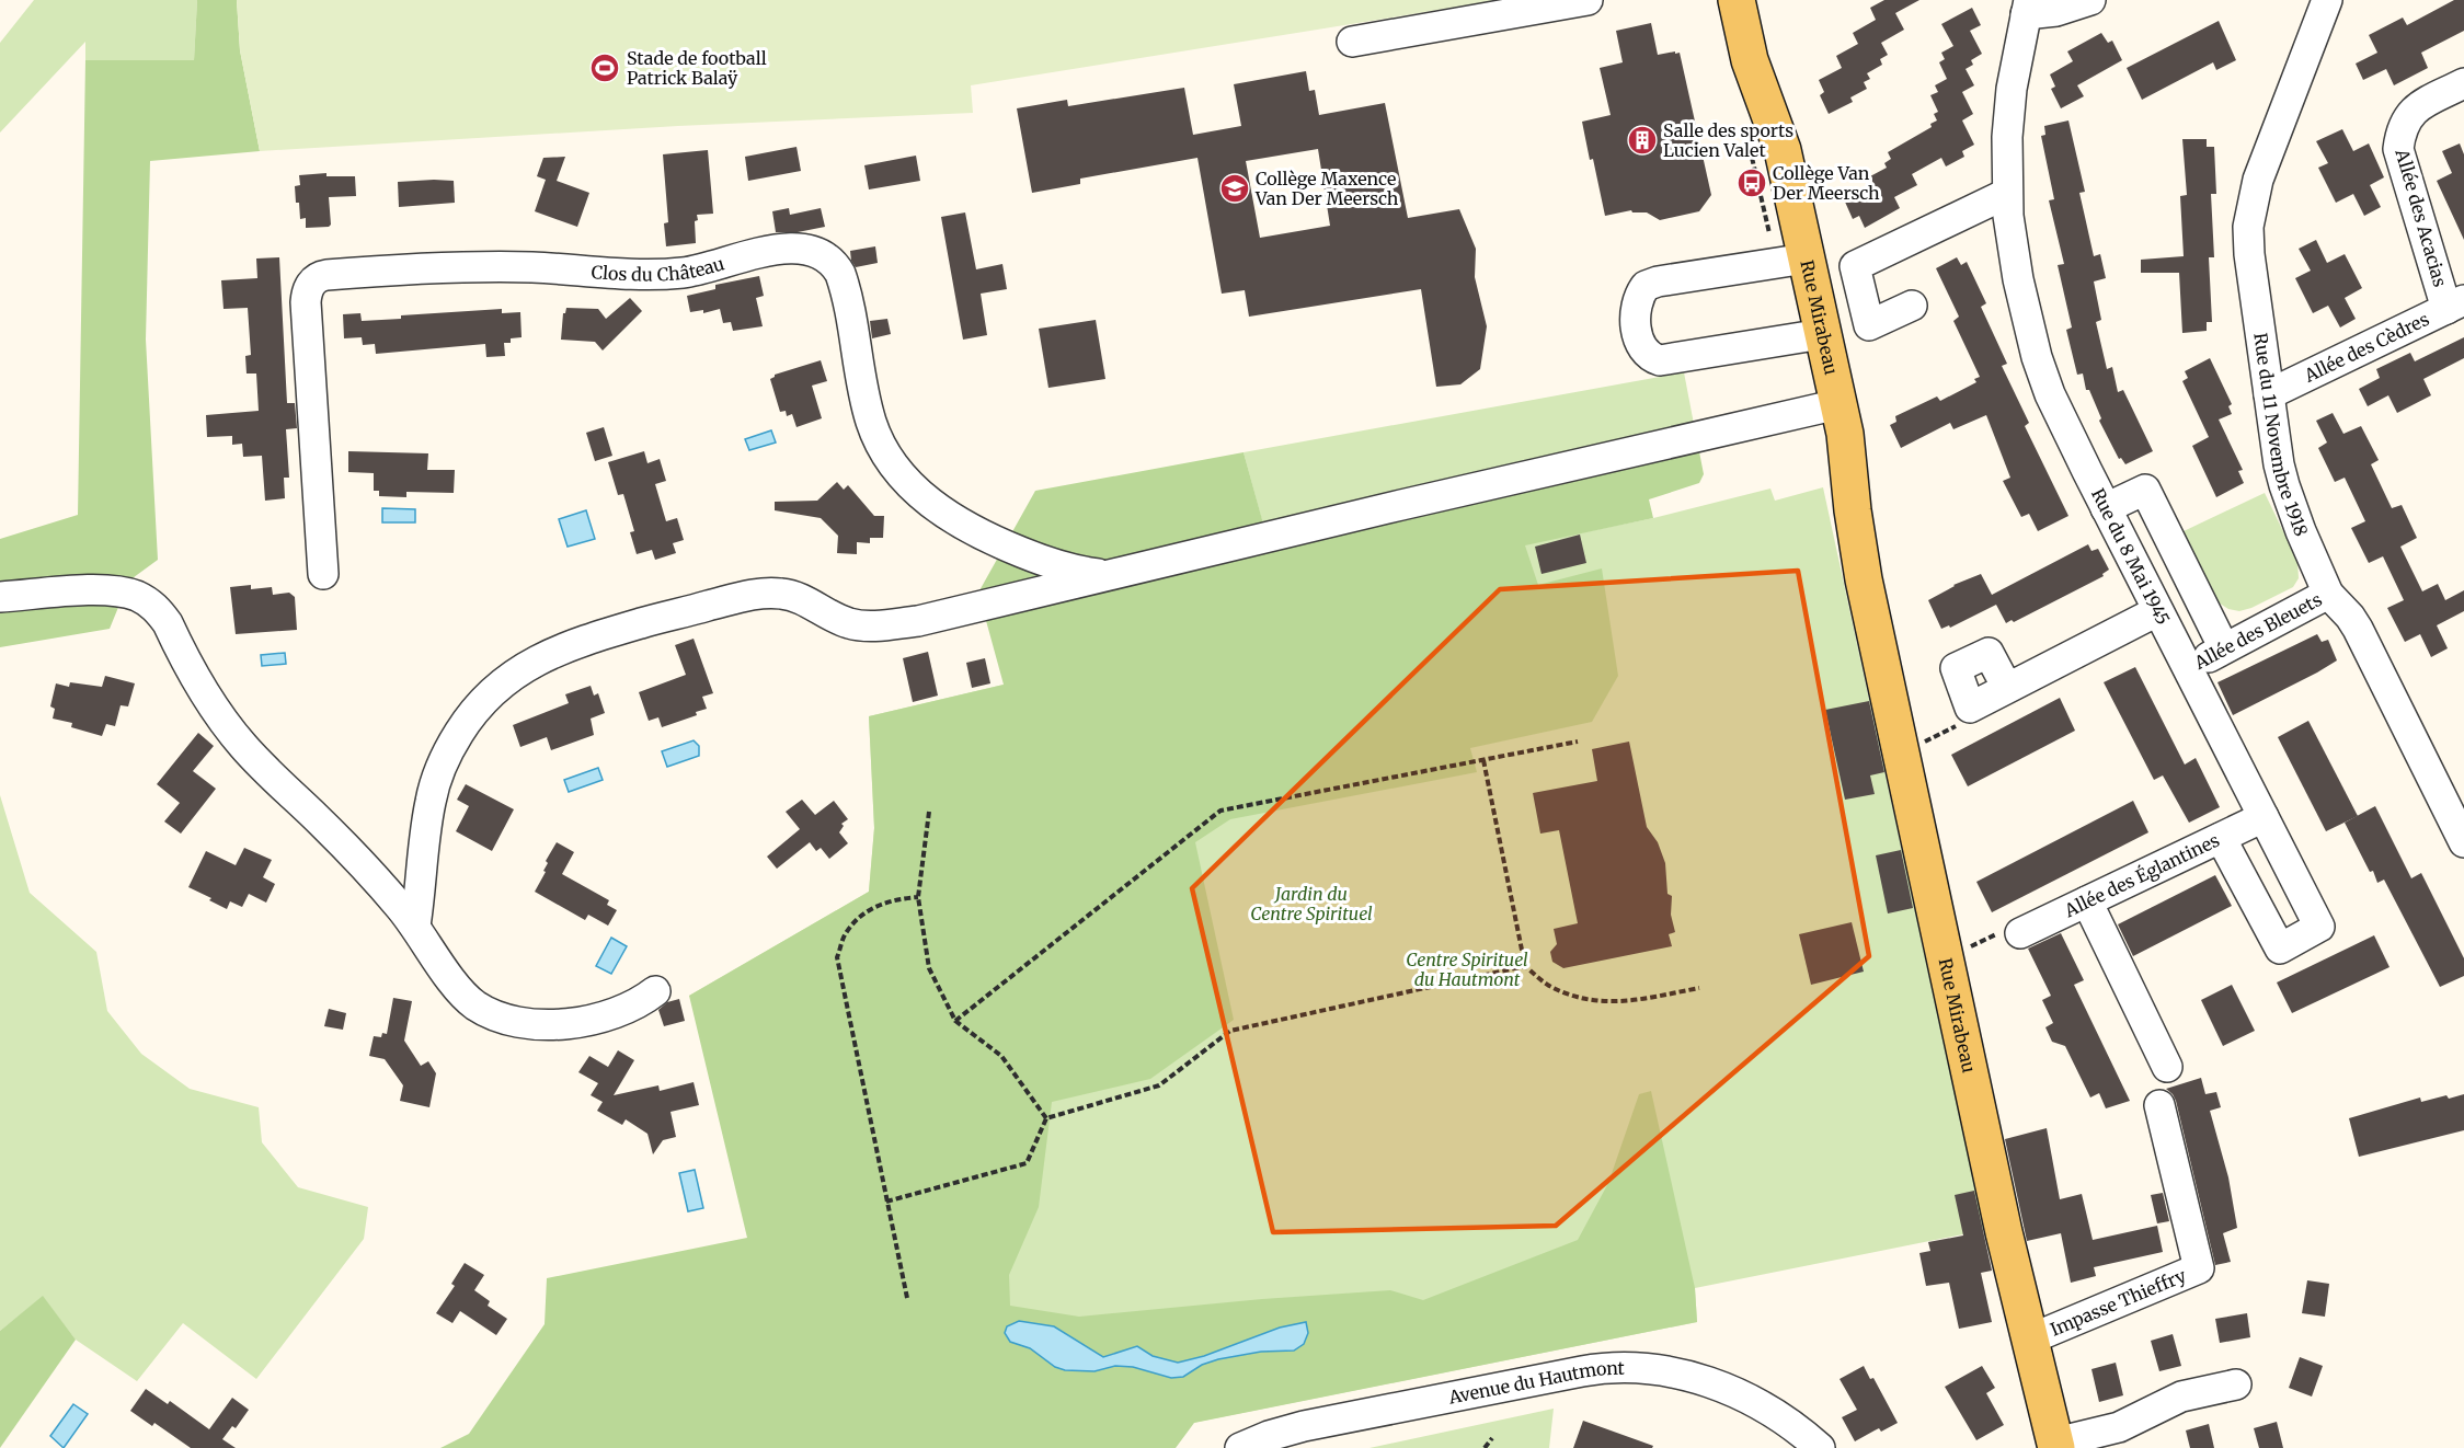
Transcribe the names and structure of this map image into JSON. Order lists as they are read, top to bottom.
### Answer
{
  "streets": {
    "main road": ["Rue Mirabeau"],
    "street": [
      "Allée des Acacias",
      "Clos du Château",
      "Allée des Cèdres",
      "Rue du 11 Novembre 1918",
      "Rue du 8 Mai 1945",
      "Allée des Bleuets",
      "Allée des Églantines",
      "Impasse Thieffry",
      "Avenue du Hautmont"
    ]
  },
  "crossings": [
    ["Allée des Acacias", "Allée des Cèdres"],
    ["Rue Mirabeau", "Impasse Thieffry"],
    ["Allée des Cèdres", "Rue du 11 Novembre 1918"],
    ["Rue du 11 Novembre 1918", "Allée des Bleuets"],
    ["Rue du 8 Mai 1945", "Allée des Bleuets"],
    ["Rue du 8 Mai 1945", "Allée des Églantines"]
  ],
  "parks": ["Jardin du Centre Spirituel", "Centre Spirituel du Hautmont"],
  "places": {
    "sports": ["Stade de football Patrick Balaÿ"],
    "building": ["Salle des sports Lucien Valet"],
    "bus stop": ["Collège Van Der Meersch"],
    "school or university": ["Collège Maxence Van Der Meersch"]
  }
}
